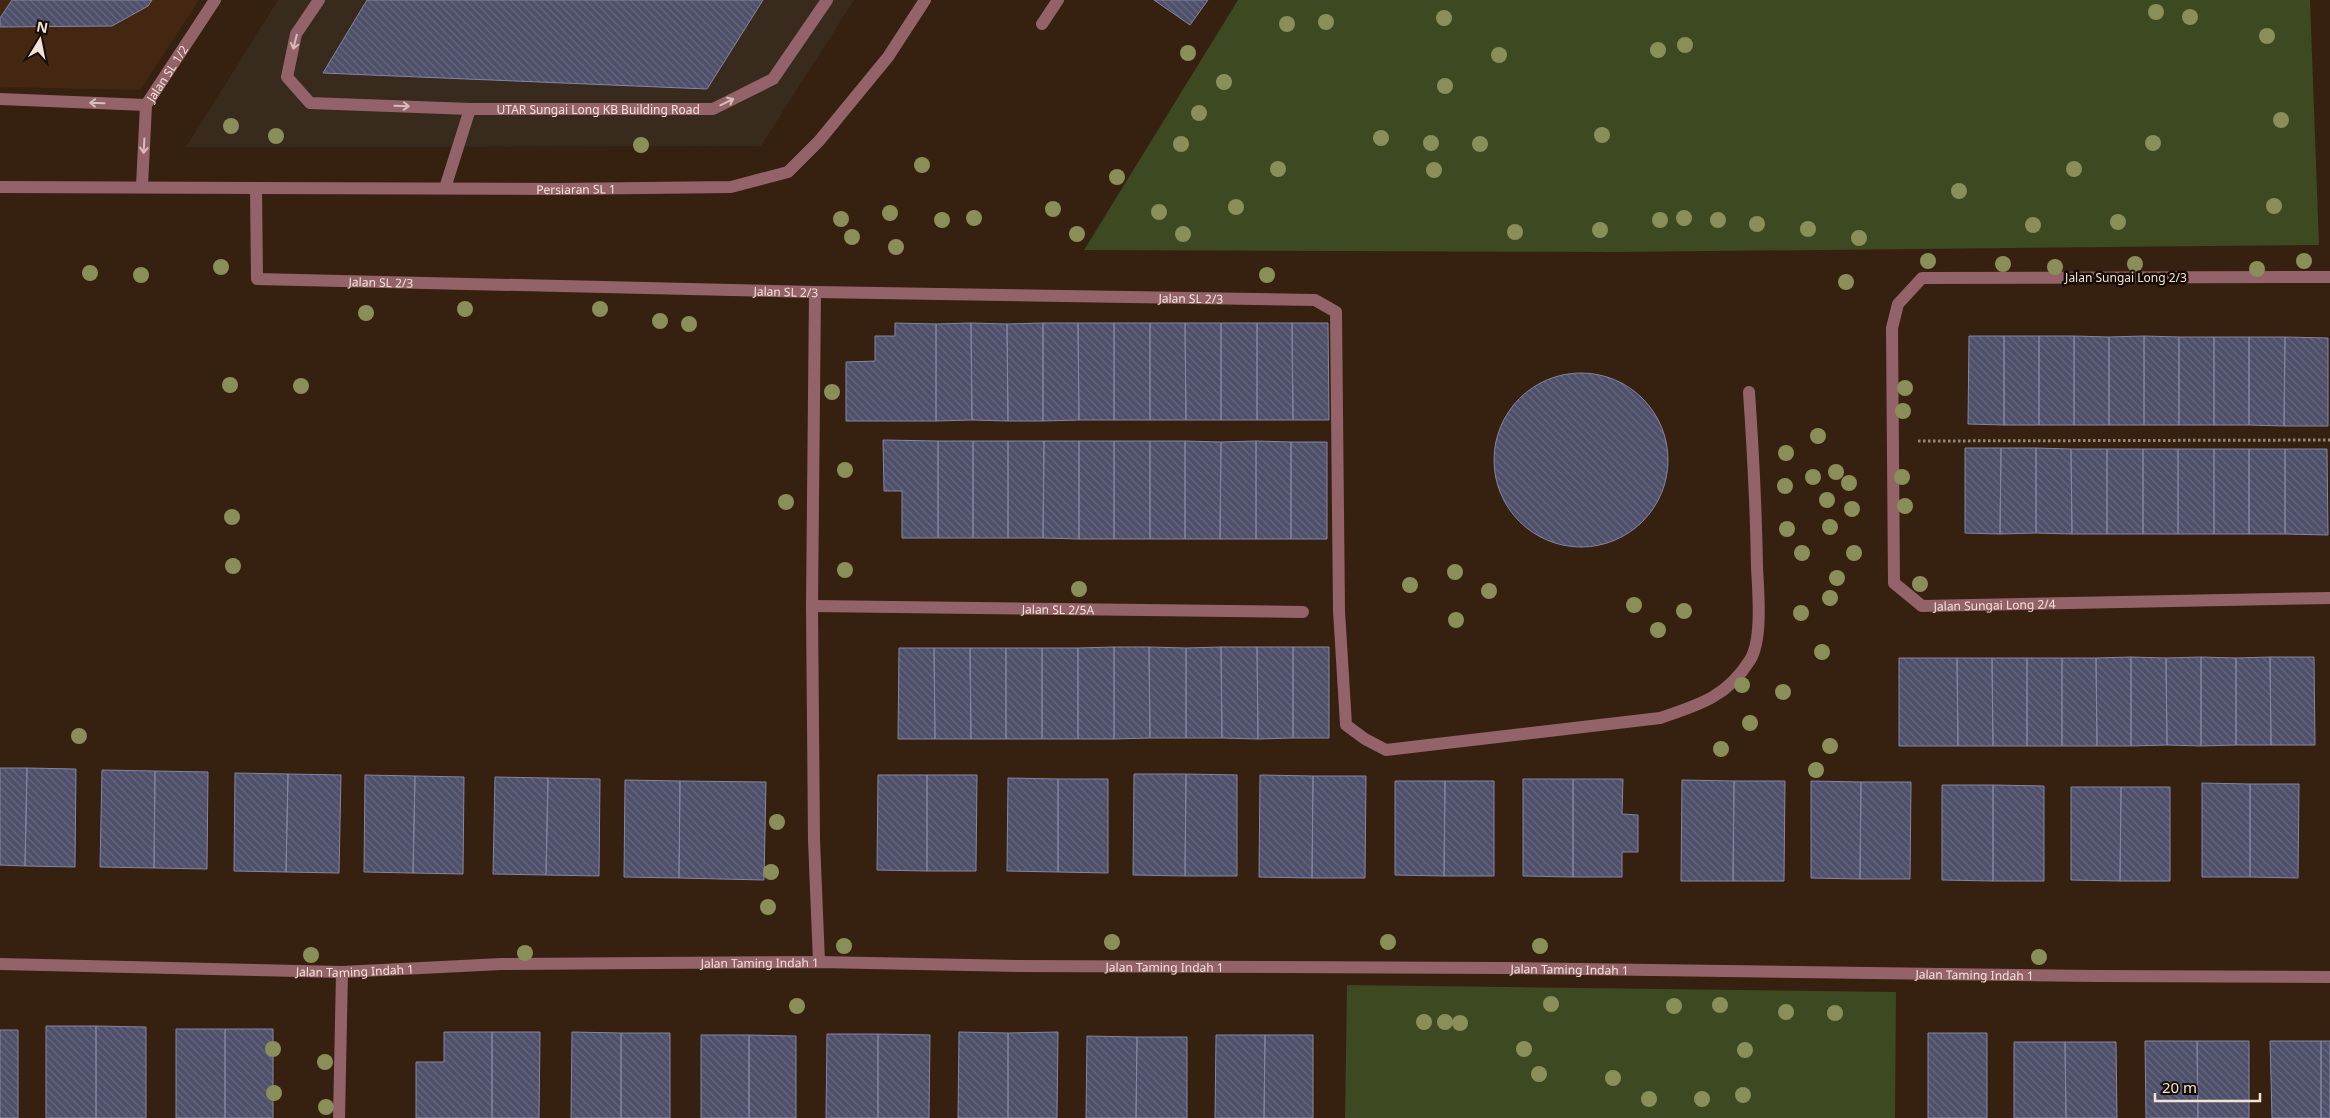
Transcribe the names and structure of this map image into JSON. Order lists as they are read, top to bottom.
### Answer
{
  "streets": {
    "street": [
      "Jalan SL 1/2",
      "UTAR Sungai Long KB Building Road",
      "Persiaran SL 1",
      "Jalan Sungai Long 2/3",
      "Jalan SL 2/3",
      "Jalan Sungai Long 2/4",
      "Jalan SL 2/5A",
      "Jalan Taming Indah 1"
    ]
  },
  "crossings": [
    ["Jalan SL 1/2", "Persiaran SL 1"],
    ["Persiaran SL 1", "Jalan SL 2/3"],
    ["Jalan Sungai Long 2/3", "Jalan Sungai Long 2/4"]
  ],
  "one_way": ["Jalan SL 1/2"],
  "scale_bar": "20 m",
  "north": "top"
}
